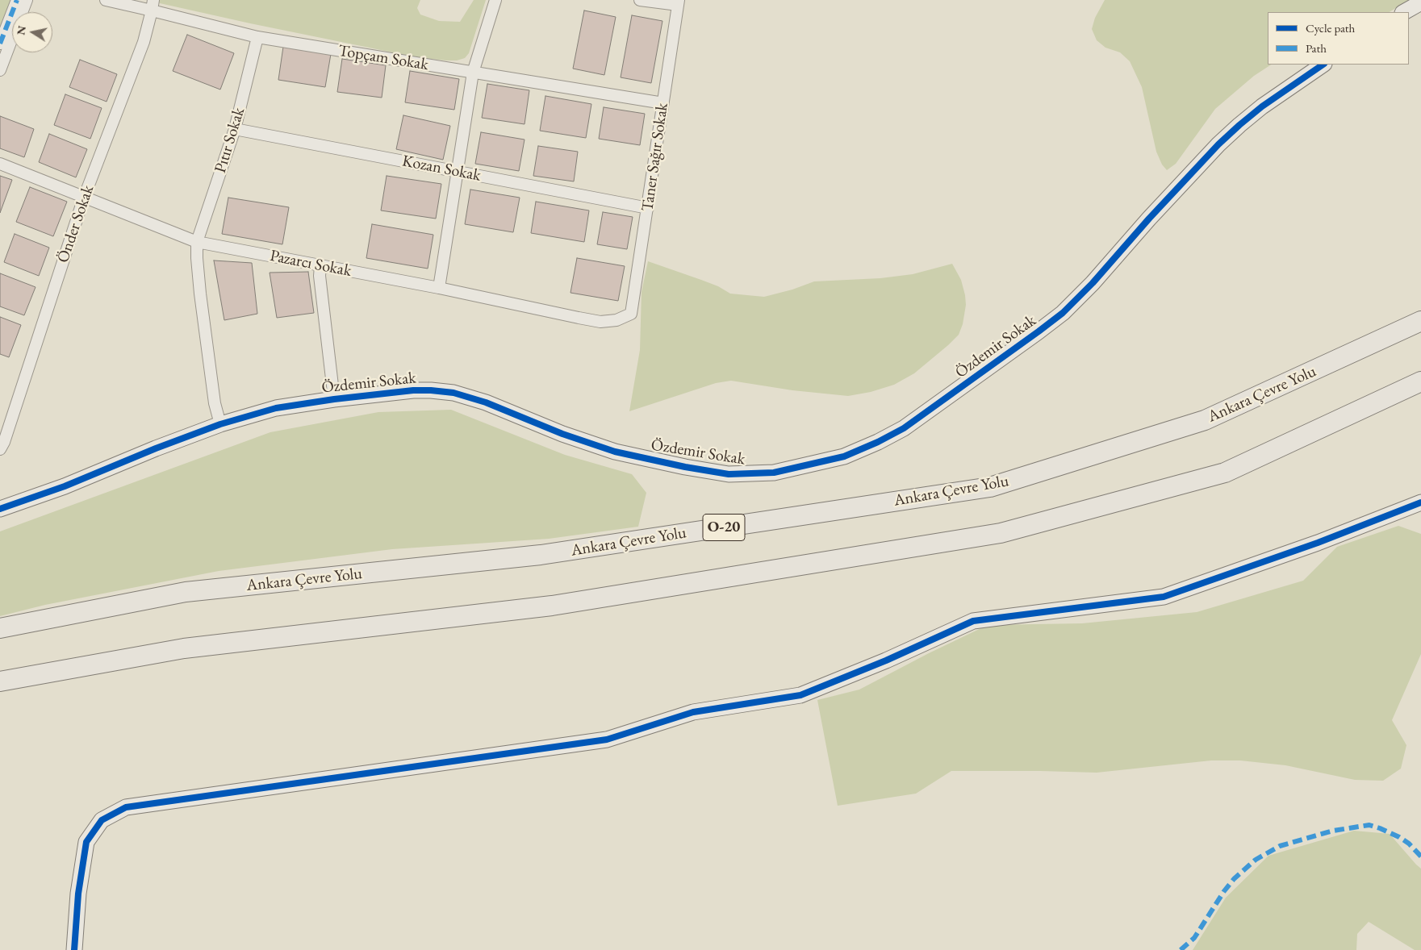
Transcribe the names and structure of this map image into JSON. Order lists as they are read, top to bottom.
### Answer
{
  "streets": {
    "highway": ["Ankara Çevre Yolu", "O-20"],
    "street": [
      "Topçam Sokak",
      "Pıtır Sokak",
      "Taner Sağır Sokak",
      "Kozan Sokak",
      "Önder Sokak",
      "Pazarcı Sokak",
      "Özdemir Sokak"
    ]
  },
  "crossings": [
    ["Topçam Sokak", "Pıtır Sokak"],
    ["Topçam Sokak", "Taner Sağır Sokak"],
    ["Topçam Sokak", "Önder Sokak"],
    ["Pıtır Sokak", "Kozan Sokak"],
    ["Pıtır Sokak", "Pazarcı Sokak"],
    ["Pıtır Sokak", "Özdemir Sokak"],
    ["Taner Sağır Sokak", "Kozan Sokak"],
    ["Taner Sağır Sokak", "Pazarcı Sokak"],
    ["Önder Sokak", "Pazarcı Sokak"]
  ],
  "legend": ["Cycle path", "Path"],
  "north": "left"
}
